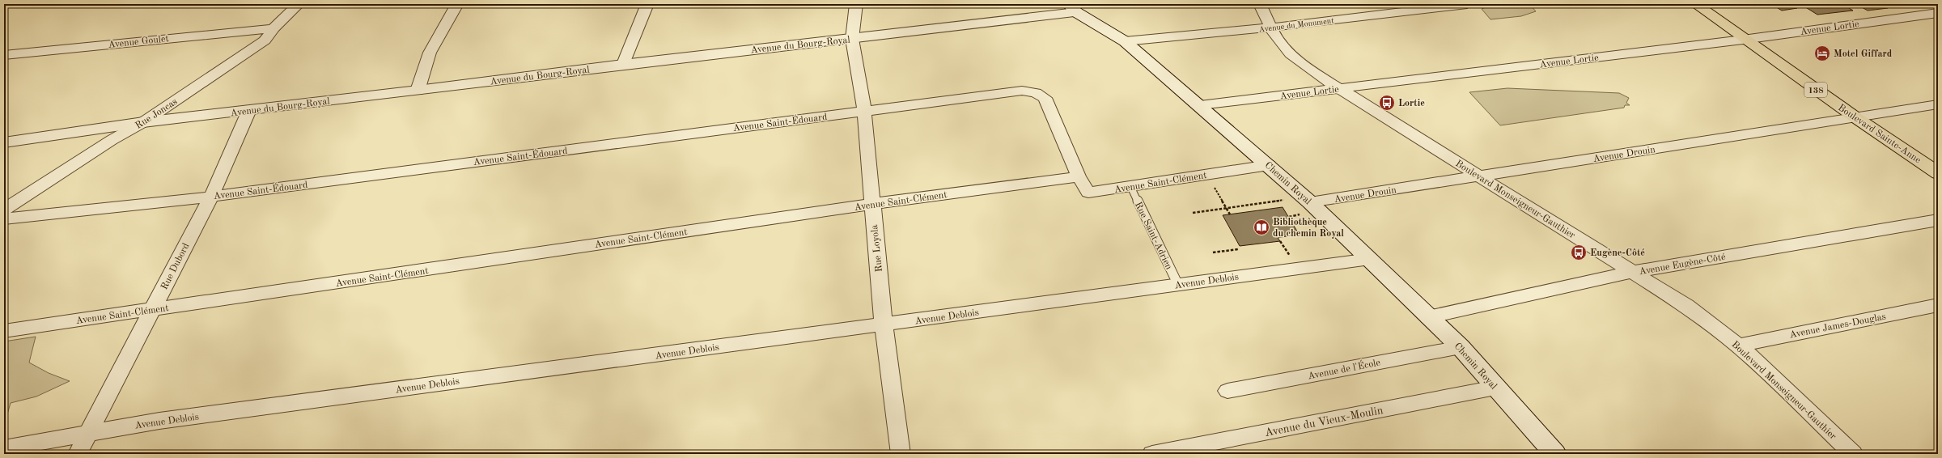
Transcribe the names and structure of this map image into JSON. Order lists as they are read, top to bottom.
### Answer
{
  "streets": {
    "main road": ["138", "Boulevard Sainte-Anne"],
    "street": [
      "Avenue du Monument",
      "Avenue Lortie",
      "Avenue Goulet",
      "Avenue du Bourg-Royal",
      "Rue Joncas",
      "Avenue Saint-Édouard",
      "Avenue Drouin",
      "Avenue Saint-Clément",
      "Chemin Royal",
      "Boulevard Monseigneur-Gauthier",
      "Rue Loyola",
      "Avenue Eugène-Côté",
      "Rue Dubord",
      "Avenue Deblois",
      "Avenue James-Douglas",
      "Avenue de l'École",
      "Avenue du Vieux-Moulin"
    ],
    "lane": ["Rue Saint-Adrien"]
  },
  "crossings": [
    ["Avenue du Monument", "Chemin Royal"],
    ["Avenue du Monument", "Boulevard Monseigneur-Gauthier"],
    ["Avenue Lortie", "Boulevard Sainte-Anne"],
    ["Avenue Lortie", "Chemin Royal"],
    ["Avenue Lortie", "Boulevard Monseigneur-Gauthier"],
    ["Avenue Goulet", "Rue Joncas"],
    ["Avenue du Bourg-Royal", "Rue Joncas"],
    ["Avenue du Bourg-Royal", "Chemin Royal"],
    ["Avenue du Bourg-Royal", "Rue Loyola"],
    ["Avenue du Bourg-Royal", "Rue Dubord"],
    ["Avenue Saint-Édouard", "Avenue Saint-Clément"],
    ["Avenue Saint-Édouard", "Rue Loyola"],
    ["Avenue Saint-Édouard", "Rue Dubord"],
    ["Boulevard Sainte-Anne", "Avenue Drouin"],
    ["Avenue Drouin", "Chemin Royal"],
    ["Avenue Drouin", "Boulevard Monseigneur-Gauthier"],
    ["Avenue Saint-Clément", "Chemin Royal"],
    ["Avenue Saint-Clément", "Rue Saint-Adrien"],
    ["Avenue Saint-Clément", "Rue Loyola"],
    ["Avenue Saint-Clément", "Rue Dubord"],
    ["Chemin Royal", "Avenue Eugène-Côté"],
    ["Chemin Royal", "Avenue Deblois"],
    ["Chemin Royal", "Avenue de l'École"],
    ["Chemin Royal", "Avenue du Vieux-Moulin"],
    ["Boulevard Monseigneur-Gauthier", "Avenue Eugène-Côté"],
    ["Boulevard Monseigneur-Gauthier", "Avenue James-Douglas"],
    ["Rue Saint-Adrien", "Avenue Deblois"],
    ["Rue Loyola", "Avenue Deblois"],
    ["Rue Dubord", "Avenue Deblois"]
  ],
  "places": {
    "hotel": ["Motel Giffard"],
    "bus stop": ["Lortie", "Eugène-Côté"],
    "library": ["Bibliothèque du chemin Royal"]
  }
}
